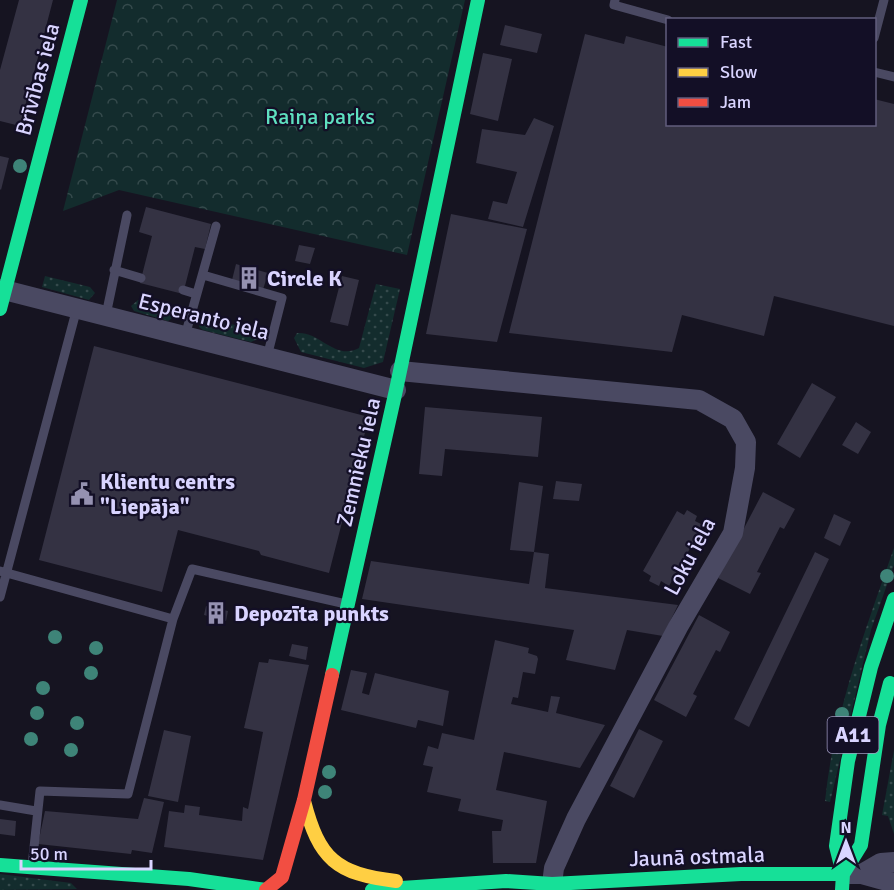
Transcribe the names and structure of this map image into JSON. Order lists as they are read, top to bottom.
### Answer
{
  "streets": {
    "main road": [
      "Brīvības iela",
      "Zemnieku iela",
      "A11",
      "Jaunā ostmala"
    ],
    "street": ["Esperanto iela", "Loku iela"]
  },
  "crossings": [
    ["Brīvības iela", "Esperanto iela"],
    ["Esperanto iela", "Zemnieku iela"],
    ["Zemnieku iela", "Loku iela"],
    ["Loku iela", "Jaunā ostmala"],
    ["A11", "Jaunā ostmala"]
  ],
  "parks": ["Raiņa parks"],
  "places": {
    "building": ["Circle K", "Depozīta punkts"],
    "public building": ["Klientu centrs \"Liepāja\""]
  },
  "legend": ["Fast", "Slow", "Jam"],
  "scale_bar": "50 m",
  "north": "top"
}
